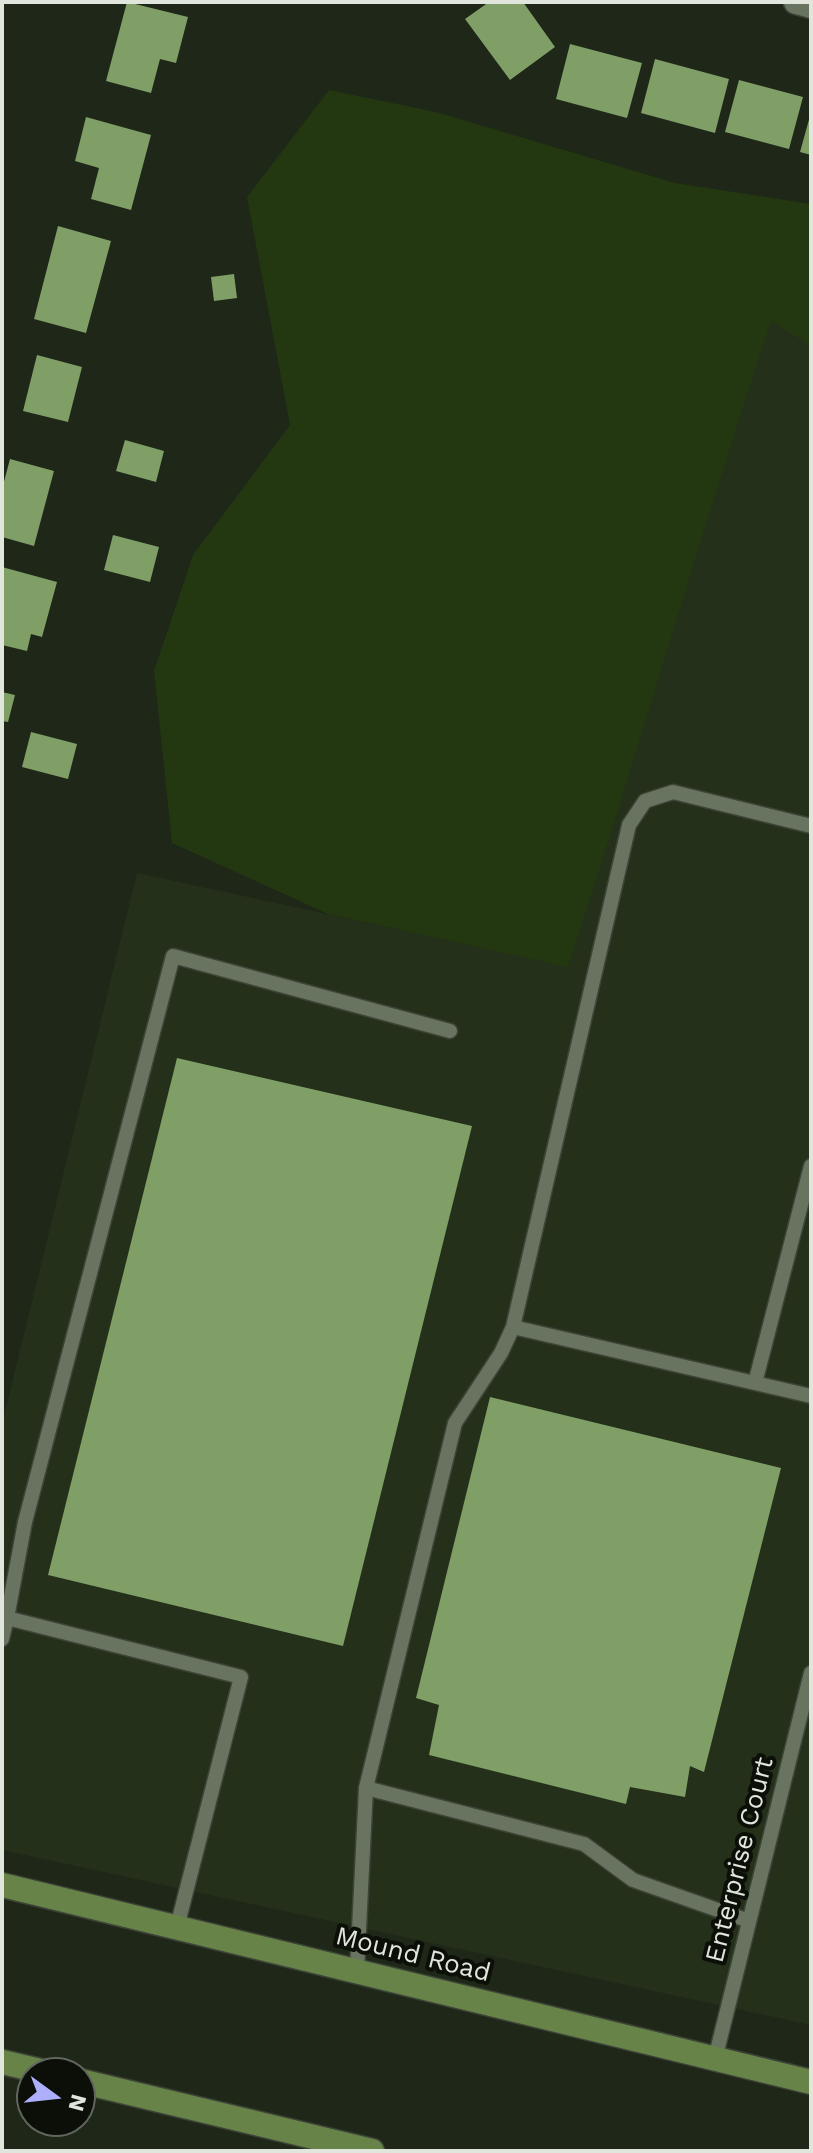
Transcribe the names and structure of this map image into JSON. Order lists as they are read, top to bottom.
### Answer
{
  "streets": {
    "main road": ["Mound Road"],
    "lane": ["Enterprise Court"]
  },
  "crossings": [
    ["Enterprise Court", "Mound Road"]
  ],
  "north": "right"
}
